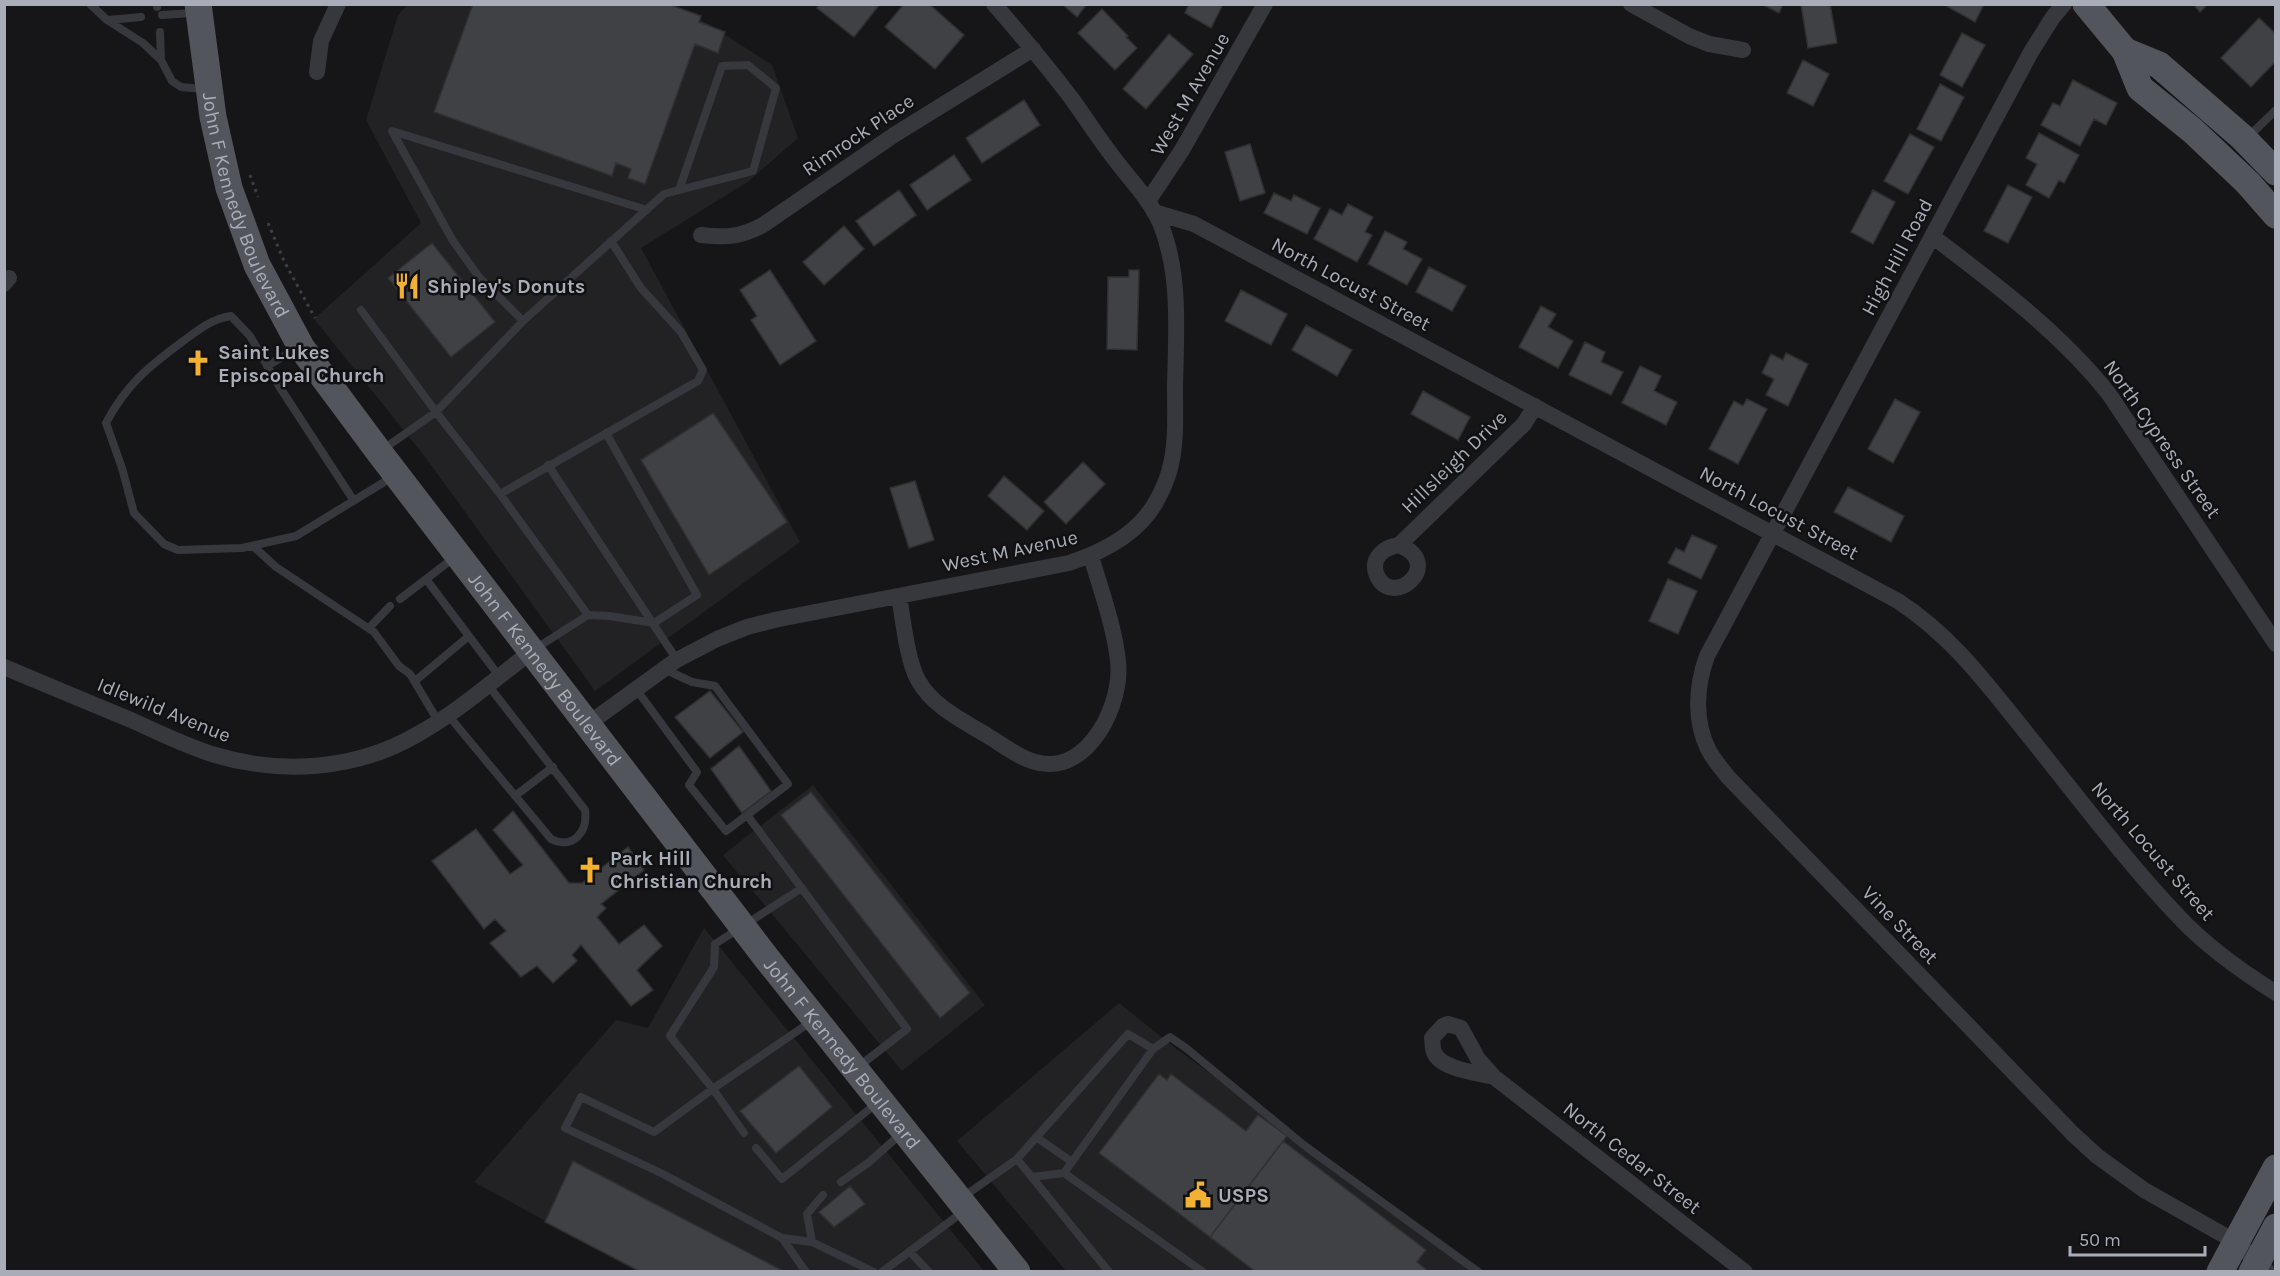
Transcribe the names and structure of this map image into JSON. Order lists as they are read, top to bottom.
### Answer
{
  "streets": {
    "main road": ["John F Kennedy Boulevard"],
    "street": [
      "West M Avenue",
      "Rimrock Place",
      "High Hill Road",
      "North Locust Street",
      "North Cypress Street",
      "Hillsleigh Drive",
      "Idlewild Avenue",
      "Vine Street",
      "North Cedar Street"
    ]
  },
  "crossings": [
    ["West M Avenue", "John F Kennedy Boulevard"],
    ["West M Avenue", "North Locust Street"],
    ["John F Kennedy Boulevard", "Idlewild Avenue"],
    ["High Hill Road", "North Locust Street"],
    ["High Hill Road", "North Cypress Street"],
    ["High Hill Road", "Vine Street"],
    ["North Locust Street", "Hillsleigh Drive"],
    ["North Locust Street", "Vine Street"]
  ],
  "places": {
    "restaurant": ["Shipley's Donuts"],
    "church": ["Saint Lukes Episcopal Church", "Park Hill Christian Church"],
    "public building": ["USPS"]
  },
  "scale_bar": "50 m"
}
